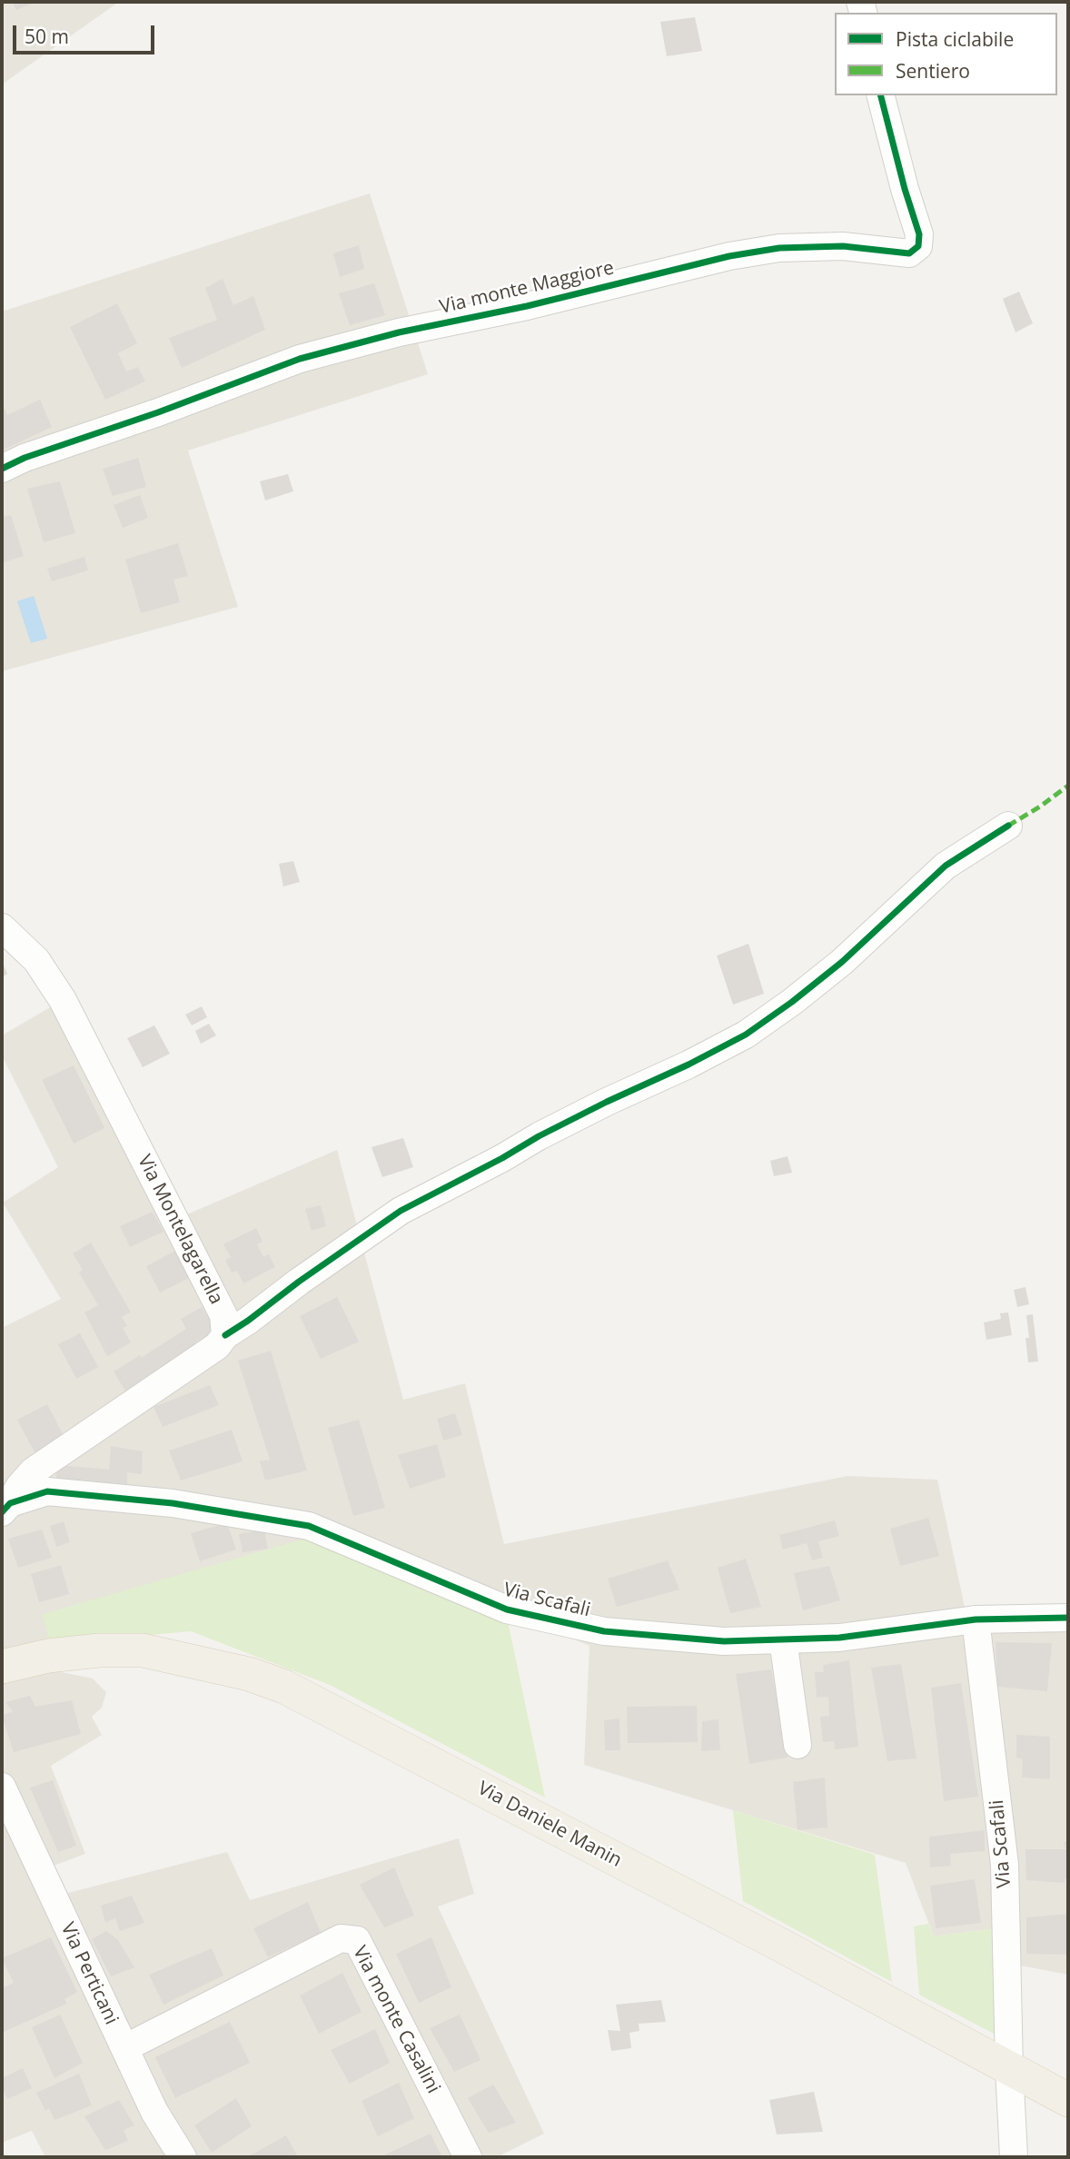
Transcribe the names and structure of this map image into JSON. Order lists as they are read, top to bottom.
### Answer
{
  "streets": {
    "main road": ["Via Daniele Manin"],
    "street": [
      "Via monte Maggiore",
      "Via Montelagarella",
      "Via Scafali",
      "Via Perticani",
      "Via monte Casalini"
    ]
  },
  "crossings": [
    ["Via Scafali", "Via Daniele Manin"],
    ["Via Perticani", "Via monte Casalini"]
  ],
  "legend": ["Pista ciclabile", "Sentiero"],
  "scale_bar": "50 m"
}
